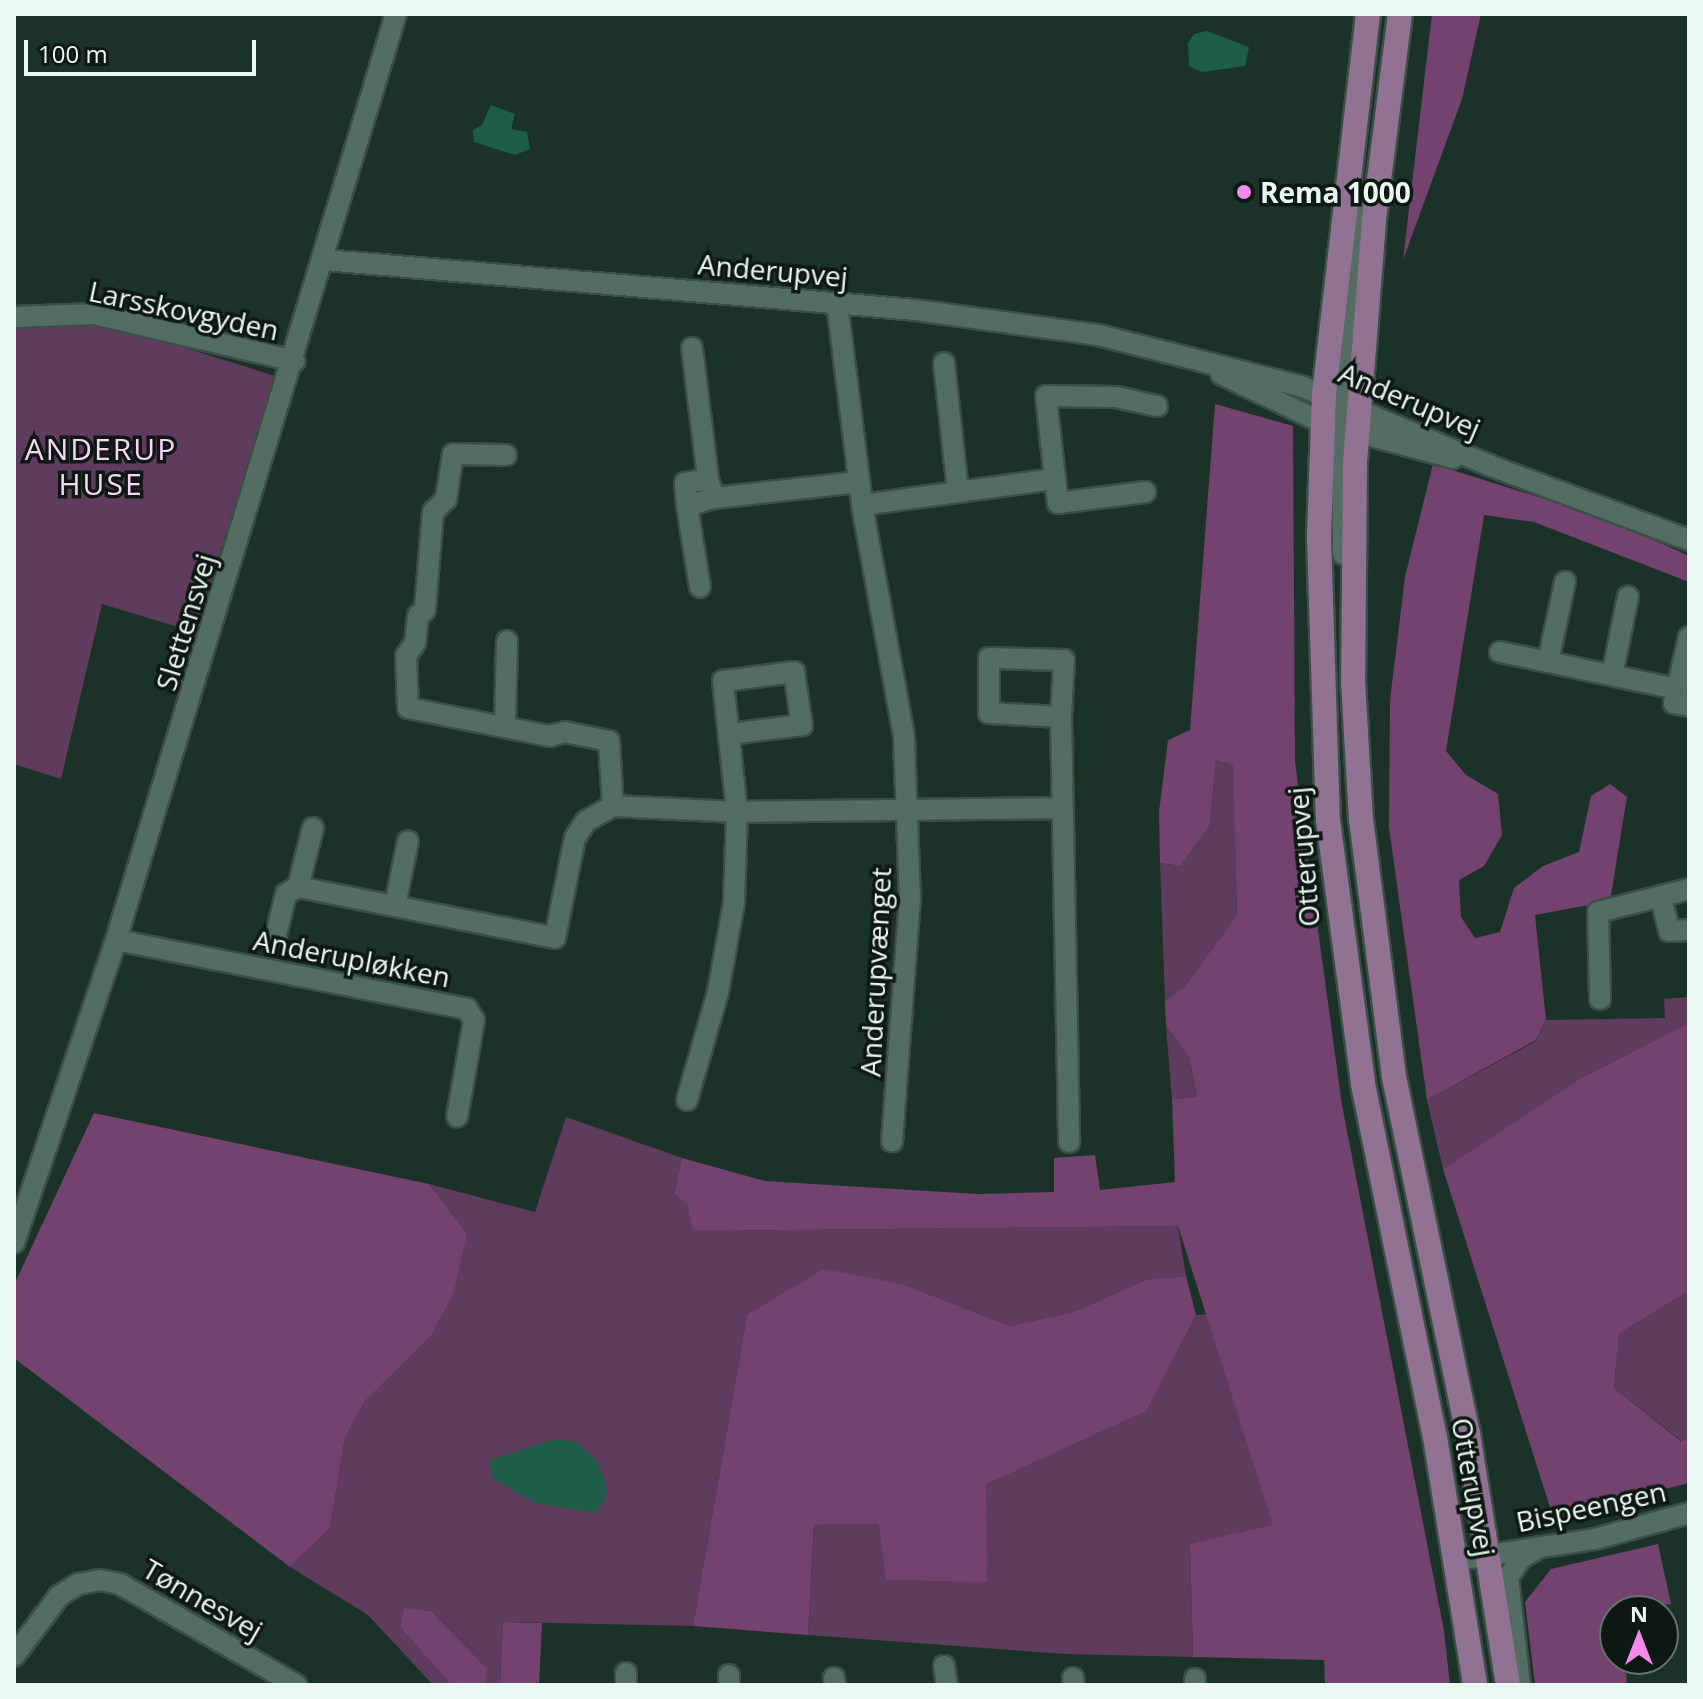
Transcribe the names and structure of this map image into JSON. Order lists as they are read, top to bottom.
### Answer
{
  "streets": {
    "main road": ["Otterupvej"],
    "street": [
      "Anderupvej",
      "Larsskovgyden",
      "Slettensvej",
      "Anderupløkken",
      "Anderupvænget",
      "Bispeengen",
      "Tønnesvej"
    ]
  },
  "crossings": [
    ["Anderupvej", "Slettensvej"],
    ["Anderupvej", "Otterupvej"],
    ["Anderupvej", "Anderupvænget"],
    ["Larsskovgyden", "Slettensvej"],
    ["Slettensvej", "Anderupløkken"],
    ["Otterupvej", "Bispeengen"]
  ],
  "districts": ["ANDERUP HUSE"],
  "places": ["Rema 1000"],
  "scale_bar": "100 m",
  "north": "top"
}
